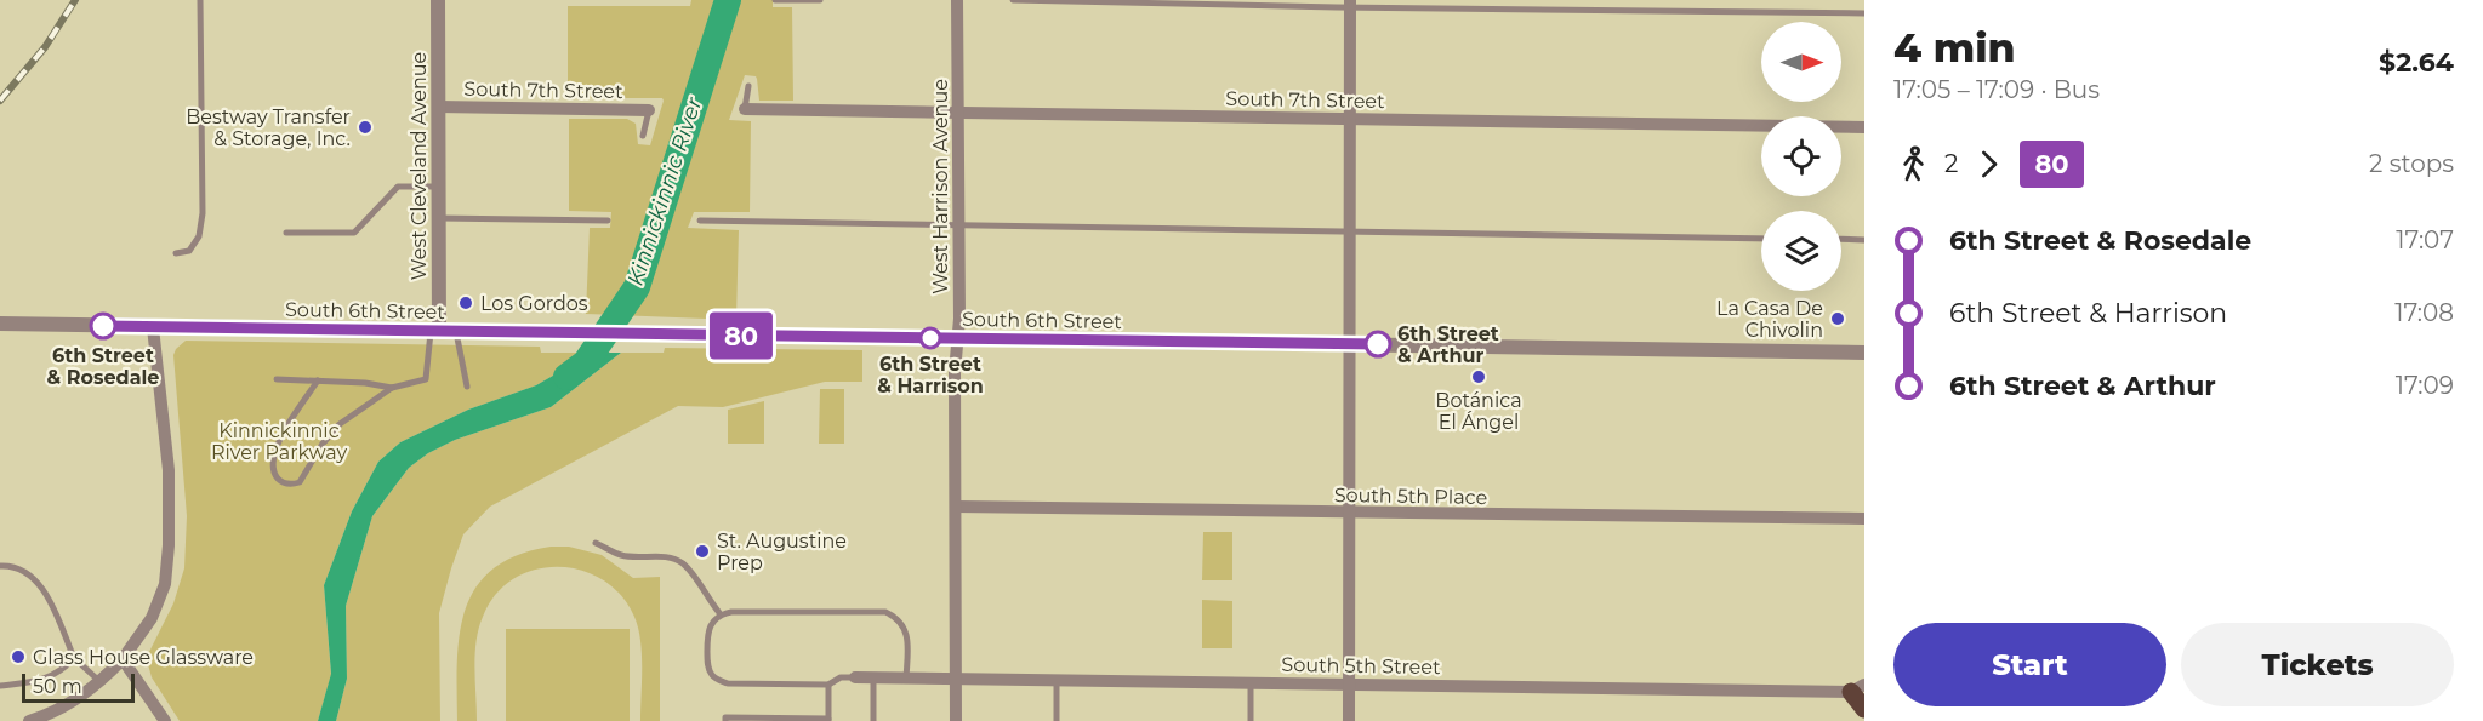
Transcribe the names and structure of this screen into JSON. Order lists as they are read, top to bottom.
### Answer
{
  "streets": {
    "street": [
      "South 7th Street",
      "West Cleveland Avenue",
      "West Harrison Avenue",
      "South 6th Street",
      "South 5th Place",
      "South 5th Street"
    ]
  },
  "crossings": [
    ["South 7th Street", "West Cleveland Avenue"],
    ["South 7th Street", "West Harrison Avenue"],
    ["West Cleveland Avenue", "South 6th Street"],
    ["West Harrison Avenue", "South 6th Street"],
    ["West Harrison Avenue", "South 5th Place"],
    ["West Harrison Avenue", "South 5th Street"]
  ],
  "water": ["Kinnickinnic River"],
  "parks": ["Kinnickinnic River Parkway"],
  "places": [
    "Bestway Transfer & Storage, Inc.",
    "Los Gordos",
    "La Casa De Chivolin",
    "6th Street & Rosedale",
    "6th Street & Harrison",
    "6th Street & Arthur",
    "Botánica El Ángel",
    "St. Augustine Prep",
    "Glass House Glassware"
  ],
  "lines": ["bus line 80"],
  "scale_bar": "50 m",
  "north": "right",
  "page": {
    "on_map": "80",
    "heading": ["4 min", "17:05 – 17:09 · Bus", "$2.64"],
    "legs": ["2", "80", "2 stops"],
    "list": [
      {
        "name": "6th Street & Rosedale",
        "value": "17:07"
      },
      {
        "name": "6th Street & Harrison",
        "value": "17:08"
      },
      {
        "name": "6th Street & Arthur",
        "value": "17:09"
      }
    ],
    "buttons": ["Start", "Tickets"],
    "scale": "50 m"
  }
}
